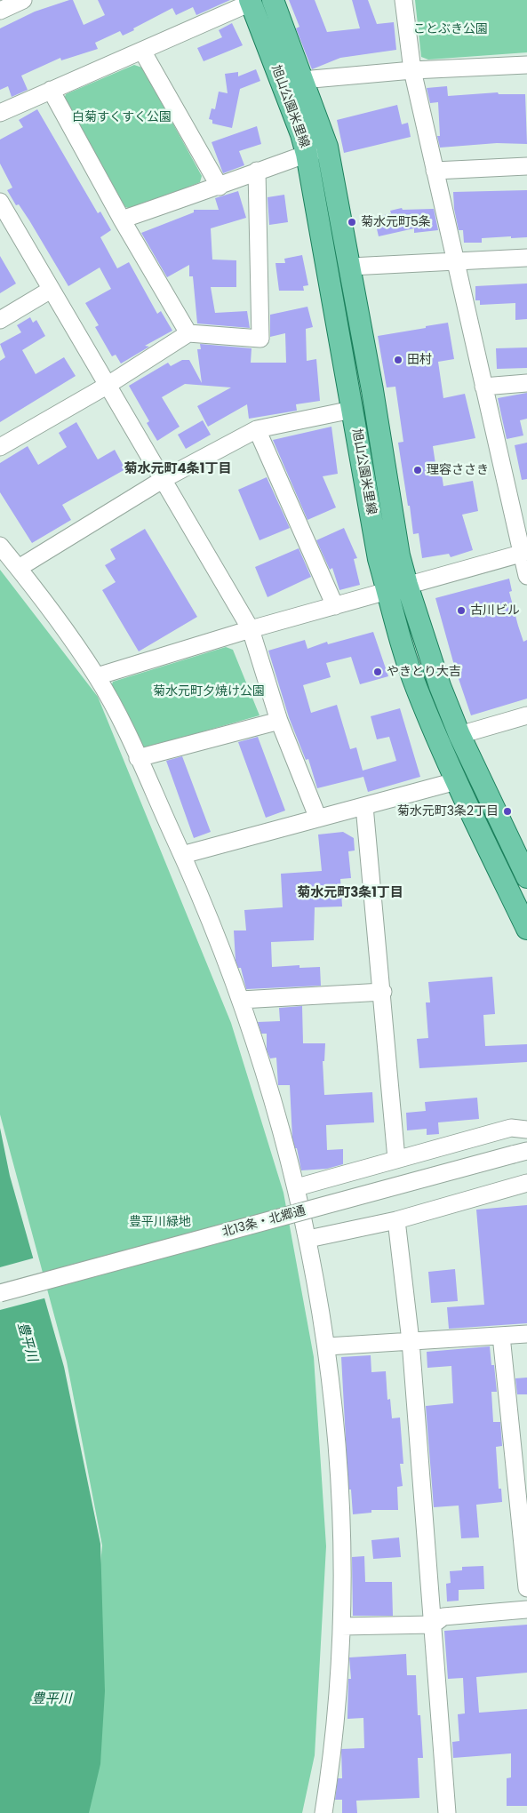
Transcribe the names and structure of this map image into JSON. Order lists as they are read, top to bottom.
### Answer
{
  "streets": {
    "main road": ["旭山公園米里線"],
    "street": ["北13条・北郷通"]
  },
  "districts": ["菊水元町4条1丁目", "菊水元町3条1丁目"],
  "water": ["豊平川"],
  "parks": [
    "ことぶき公園",
    "白菊すくすく公園",
    "菊水元町夕焼け公園",
    "豊平川緑地"
  ],
  "places": [
    "菊水元町5条",
    "田村",
    "理容ささき",
    "古川ビル",
    "やきとり大吉",
    "菊水元町3条2丁目"
  ]
}
